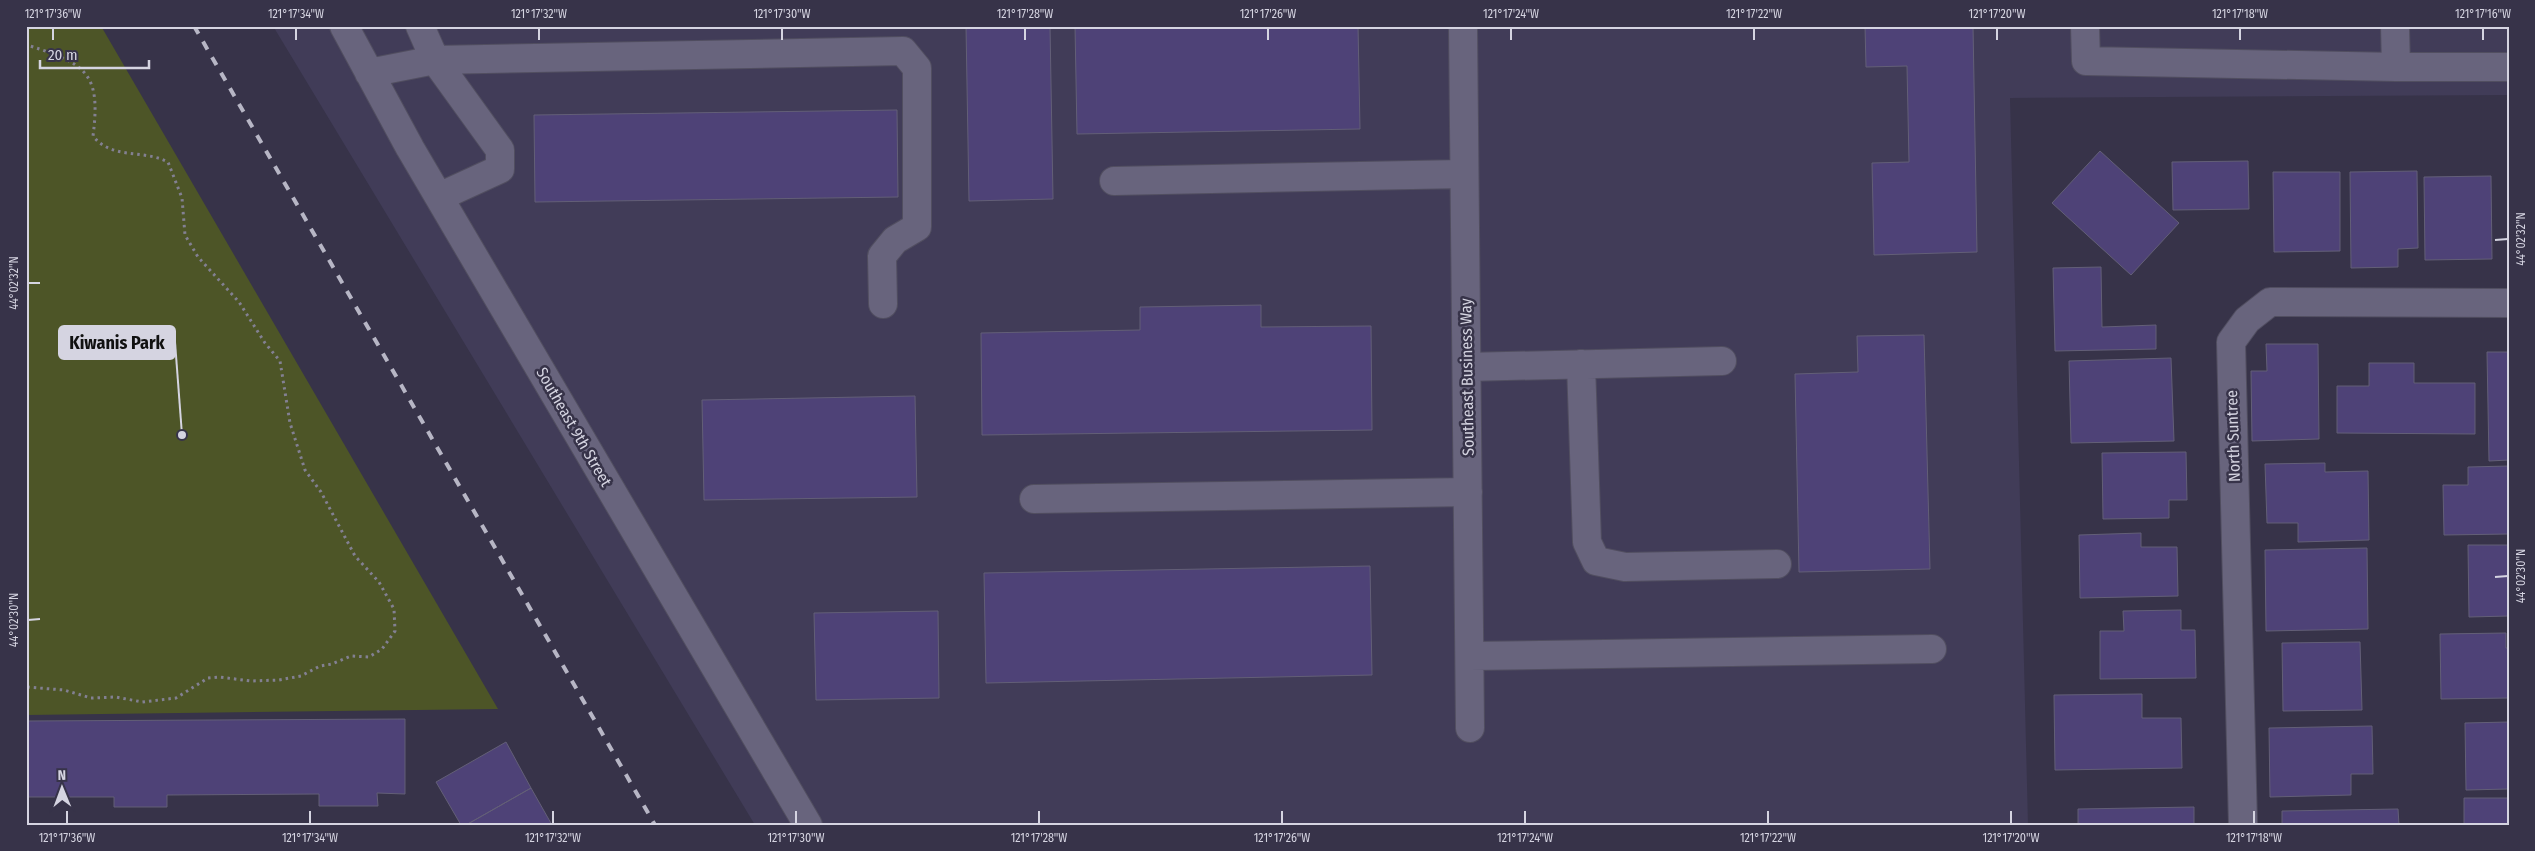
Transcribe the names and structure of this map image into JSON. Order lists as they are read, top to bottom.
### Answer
{
  "streets": {
    "street": ["Southeast Business Way", "Southeast 9th Street", "North Suntree"]
  },
  "places": ["Kiwanis Park"],
  "scale_bar": "20 m",
  "north": "top",
  "coordinates": [
    "121°17'36\"W",
    "121°17'34\"W",
    "121°17'32\"W",
    "121°17'30\"W",
    "121°17'28\"W",
    "121°17'26\"W",
    "121°17'24\"W",
    "121°17'22\"W",
    "121°17'20\"W",
    "121°17'18\"W",
    "121°17'16\"W",
    "44°02'32\"N",
    "44°02'30\"N"
  ]
}
